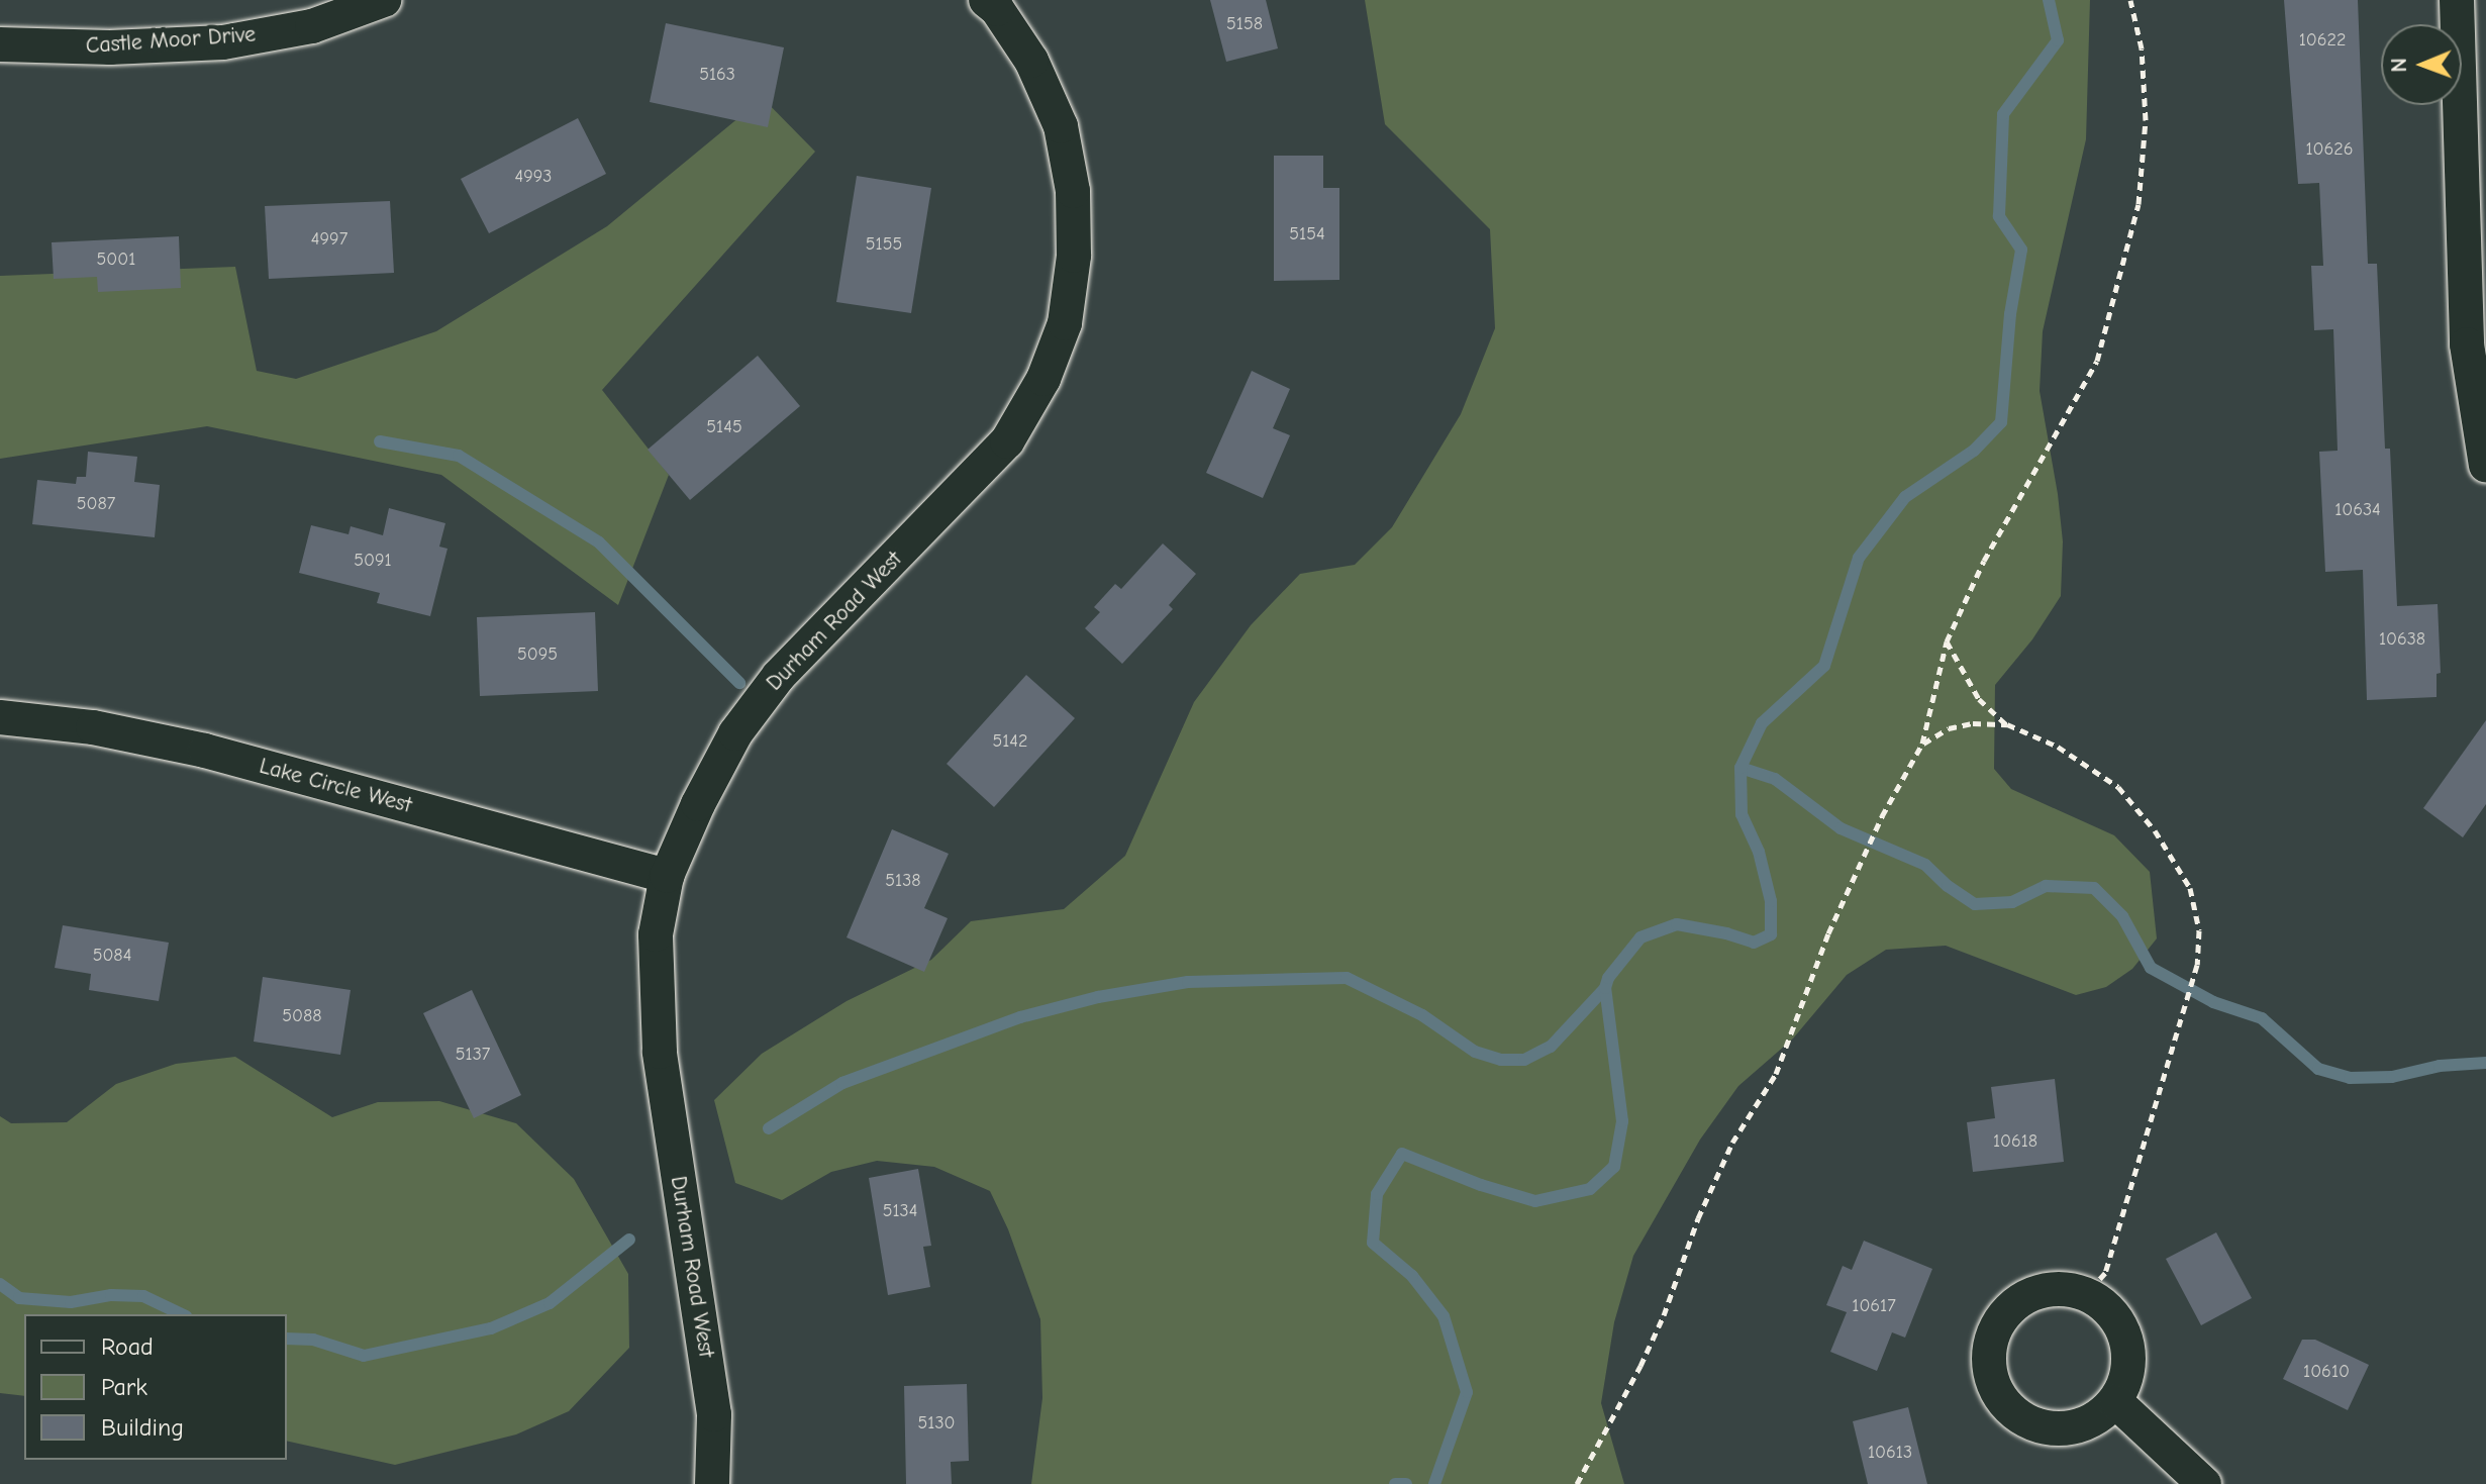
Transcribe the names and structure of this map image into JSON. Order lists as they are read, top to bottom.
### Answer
{
  "streets": {
    "street": ["Castle Moor Drive", "Durham Road West", "Lake Circle West"]
  },
  "crossings": [
    ["Durham Road West", "Lake Circle West"]
  ],
  "house_numbers": [
    "5158",
    "10622",
    "5163",
    "10626",
    "4993",
    "5154",
    "4997",
    "5155",
    "5001",
    "5145",
    "5087",
    "10634",
    "5091",
    "10638",
    "5095",
    "5142",
    "5138",
    "5084",
    "5088",
    "5137",
    "10618",
    "5134",
    "10617",
    "10610",
    "5130",
    "10613"
  ],
  "legend": ["Road", "Park", "Building"],
  "north": "left"
}
